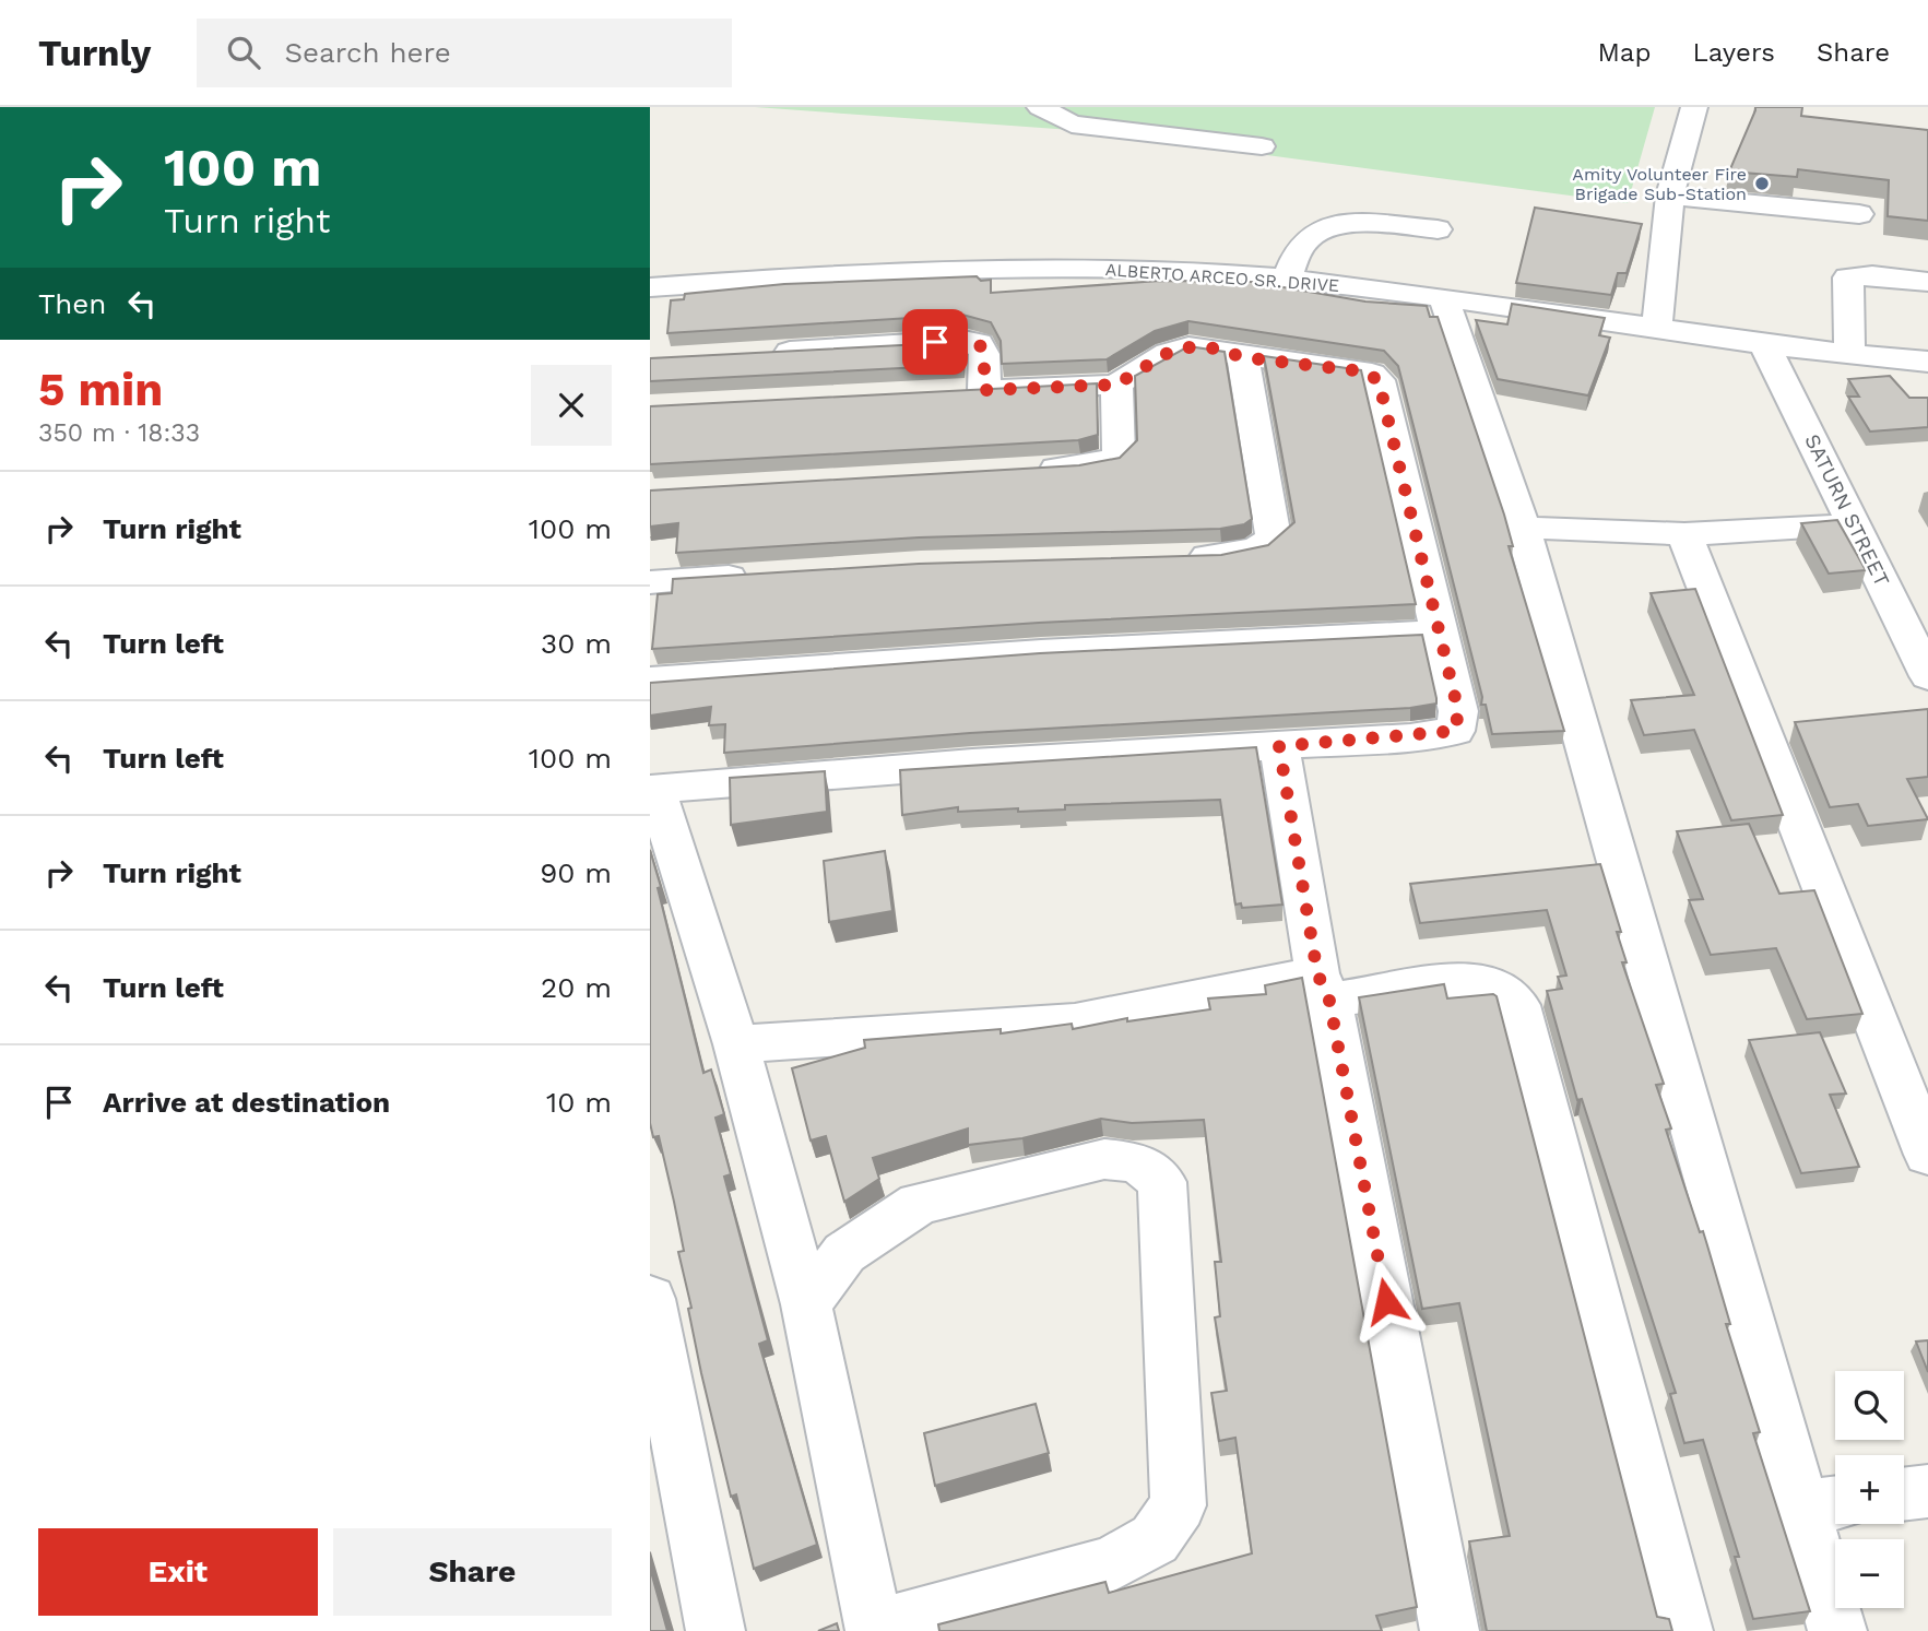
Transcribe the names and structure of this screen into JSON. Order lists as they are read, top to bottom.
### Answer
{
  "streets": {
    "street": ["ALBERTO ARCEO SR. DRIVE", "SATURN STREET"]
  },
  "crossings": [
    ["ALBERTO ARCEO SR. DRIVE", "SATURN STREET"]
  ],
  "places": ["Amity Volunteer Fire Brigade Sub-Station"],
  "page": {
    "header": "Turnly",
    "search": "Search here",
    "nav": ["Map", "Layers", "Share"],
    "turn": ["100 m", "Turn right"],
    "then": "Then",
    "heading": ["5 min", "350 m · 18:33"],
    "list": [
      {
        "name": "Turn right",
        "value": "100 m"
      },
      {
        "name": "Turn left",
        "value": "30 m"
      },
      {
        "name": "Turn left",
        "value": "100 m"
      },
      {
        "name": "Turn right",
        "value": "90 m"
      },
      {
        "name": "Turn left",
        "value": "20 m"
      },
      {
        "name": "Arrive at destination",
        "value": "10 m"
      }
    ],
    "map_buttons": ["+", "−"],
    "buttons": ["Exit", "Share"]
  }
}
